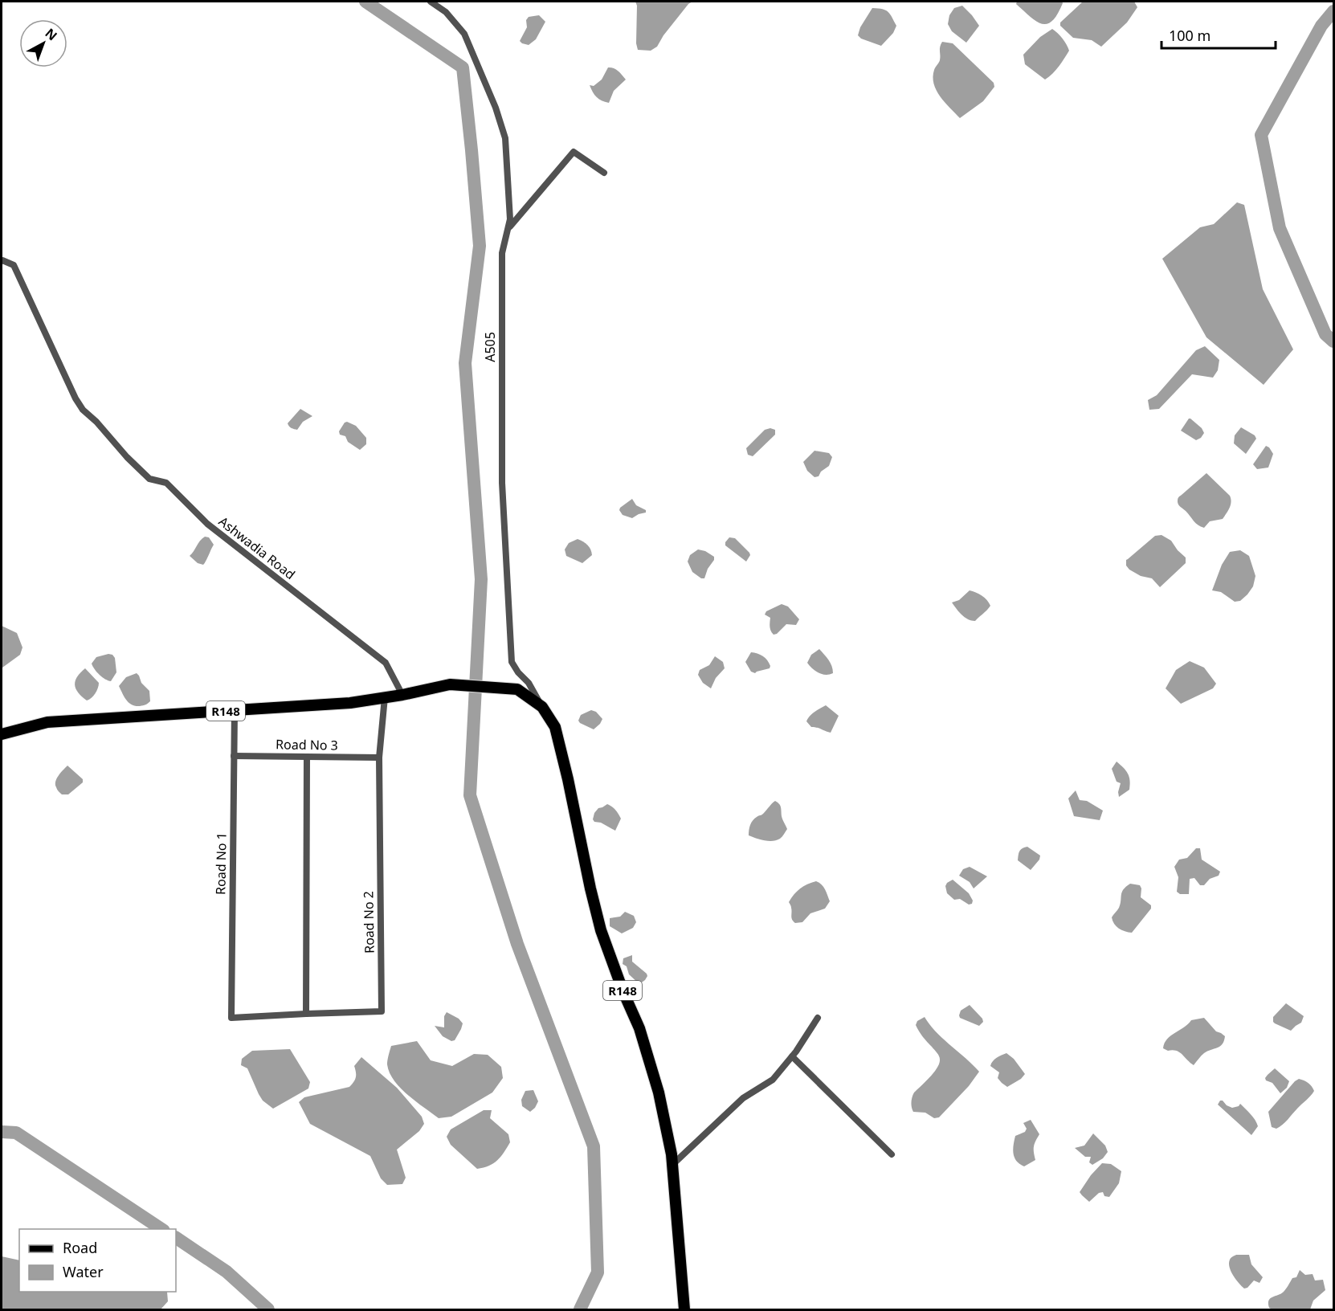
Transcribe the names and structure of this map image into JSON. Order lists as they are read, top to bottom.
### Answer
{
  "streets": {
    "main road": ["R148"],
    "street": [
      "A505",
      "Ashwadia Road",
      "Road No 3",
      "Road No 1",
      "Road No 2"
    ]
  },
  "crossings": [
    ["A505", "R148"],
    ["Ashwadia Road", "R148"],
    ["R148", "Road No 1"],
    ["Road No 3", "Road No 1"],
    ["Road No 3", "Road No 2"],
    ["Road No 1", "Road No 2"]
  ],
  "legend": ["Road", "Water"],
  "scale_bar": "100 m",
  "north": "top right"
}
